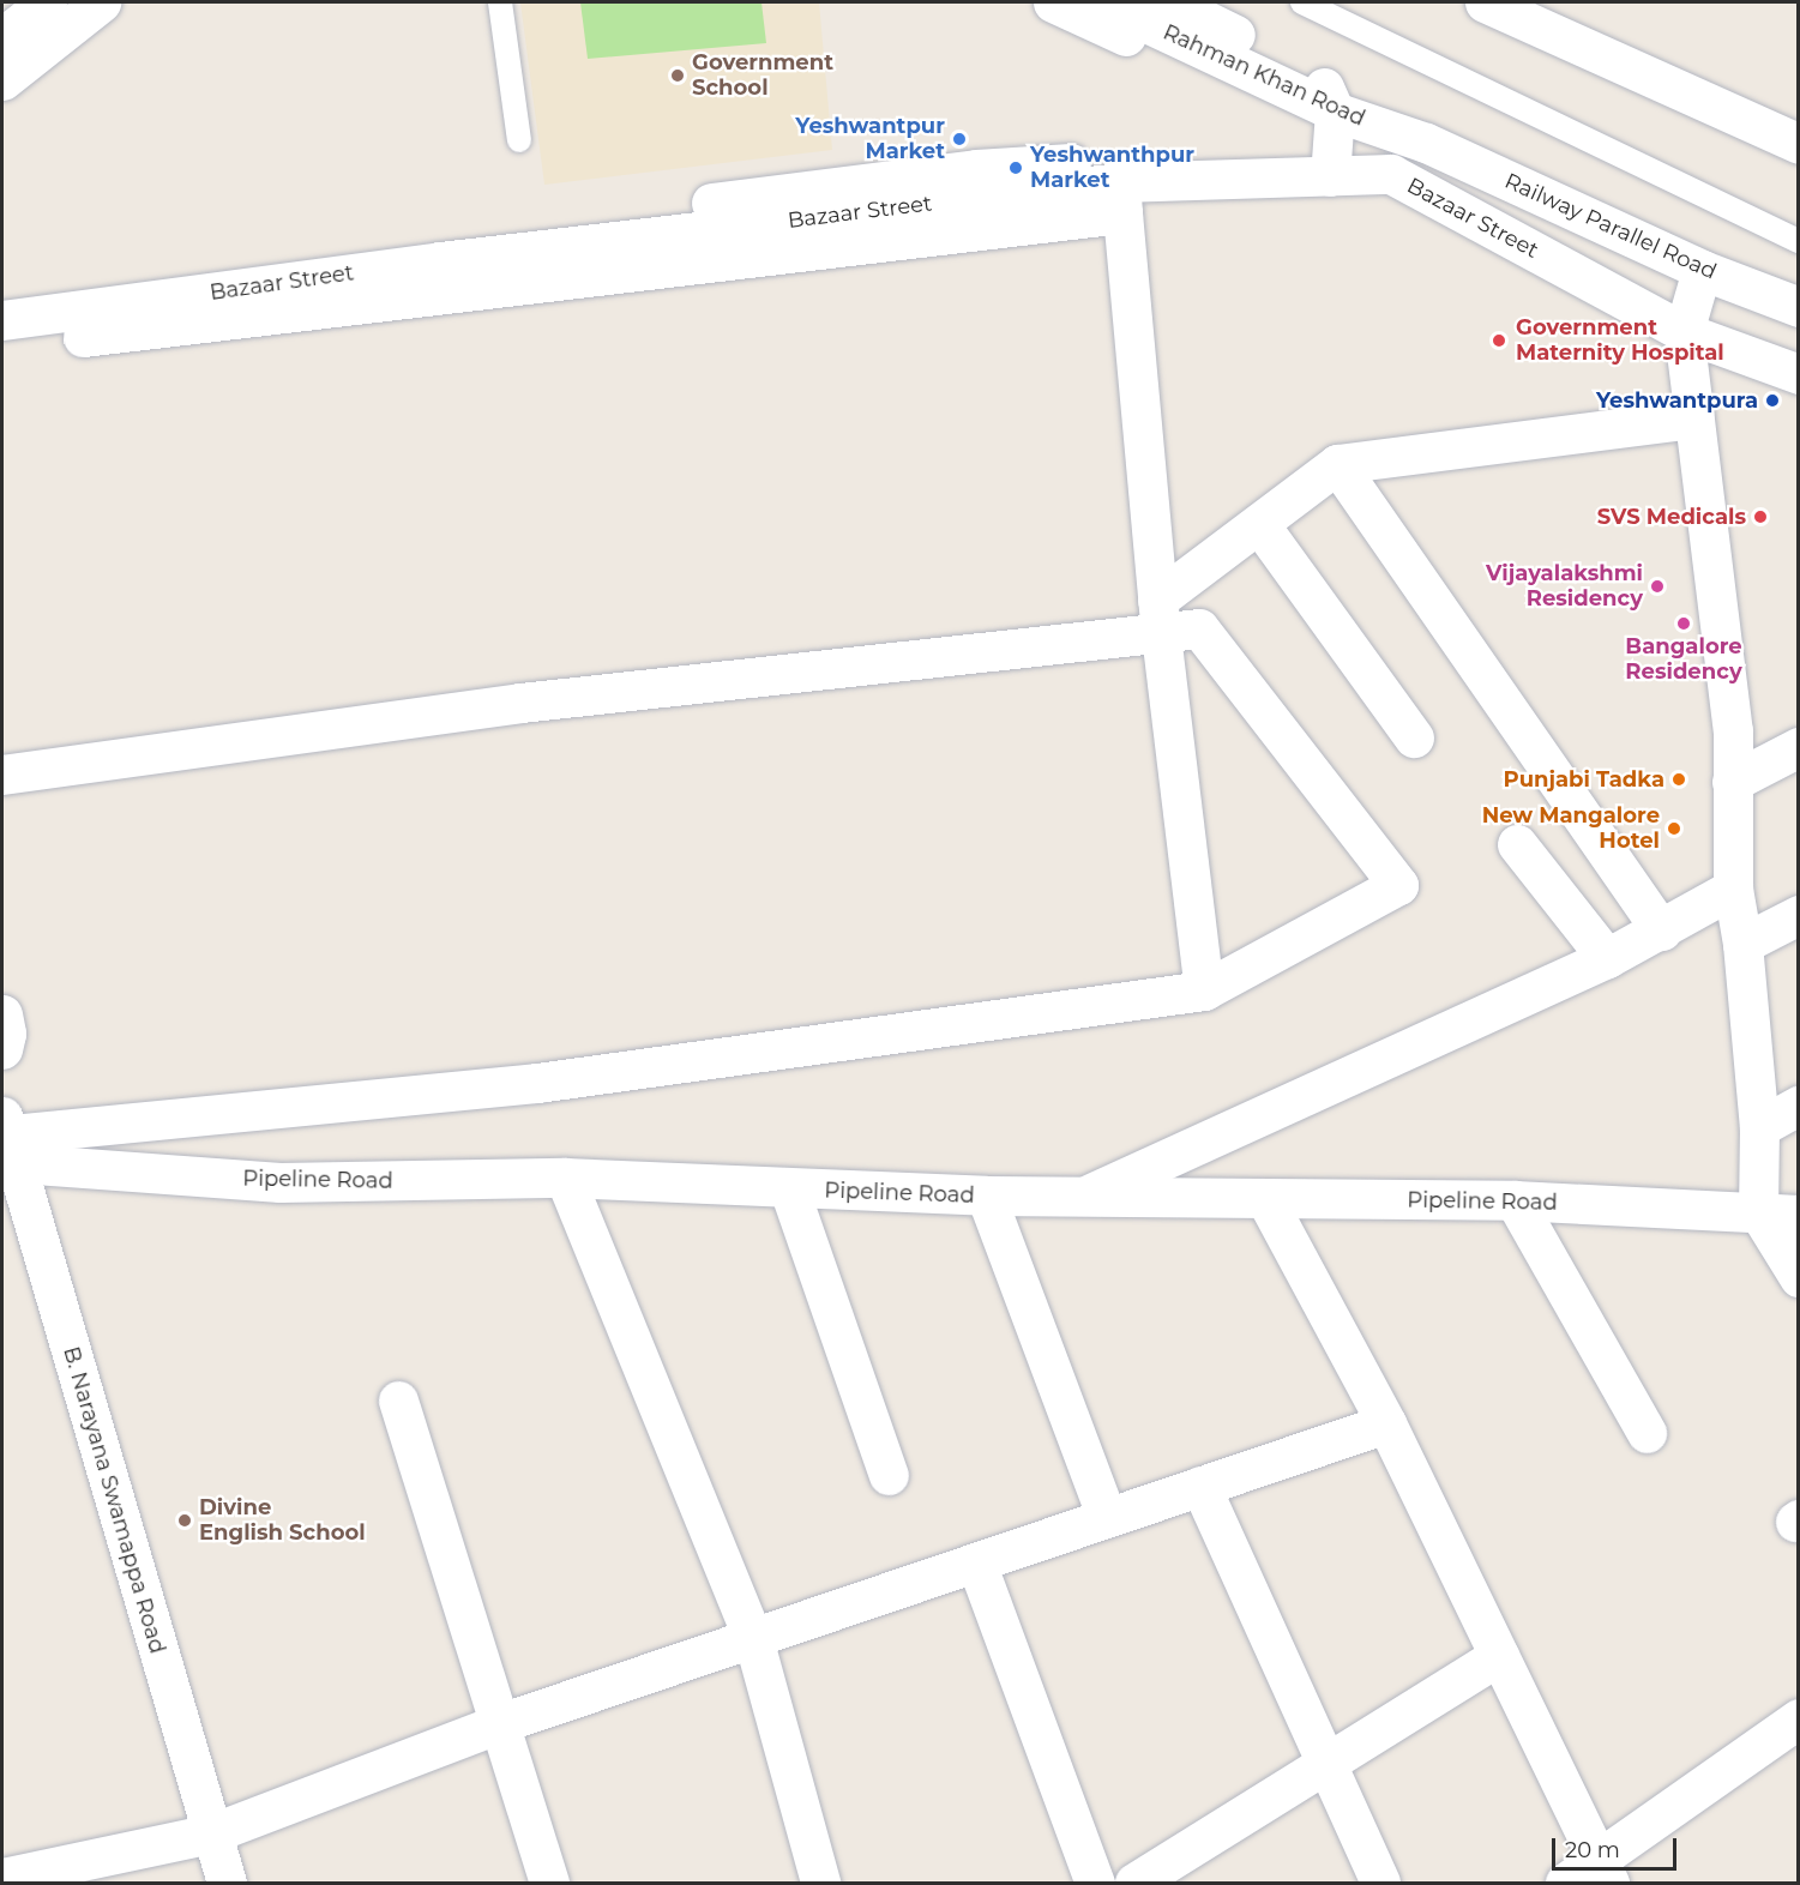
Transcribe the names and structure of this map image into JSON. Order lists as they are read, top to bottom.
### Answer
{
  "streets": {
    "street": [
      "Rahman Khan Road",
      "Bazaar Street",
      "Railway Parallel Road",
      "Pipeline Road",
      "B. Narayana Swamappa Road"
    ]
  },
  "crossings": [
    ["Rahman Khan Road", "Bazaar Street"],
    ["Rahman Khan Road", "Railway Parallel Road"],
    ["Pipeline Road", "B. Narayana Swamappa Road"]
  ],
  "places": [
    "Government School",
    "Yeshwantpur Market",
    "Yeshwanthpur Market",
    "Government Maternity Hospital",
    "Yeshwantpura",
    "SVS Medicals",
    "Vijayalakshmi Residency",
    "Bangalore Residency",
    "Punjabi Tadka",
    "New Mangalore Hotel",
    "Divine English School"
  ],
  "scale_bar": "20 m"
}
